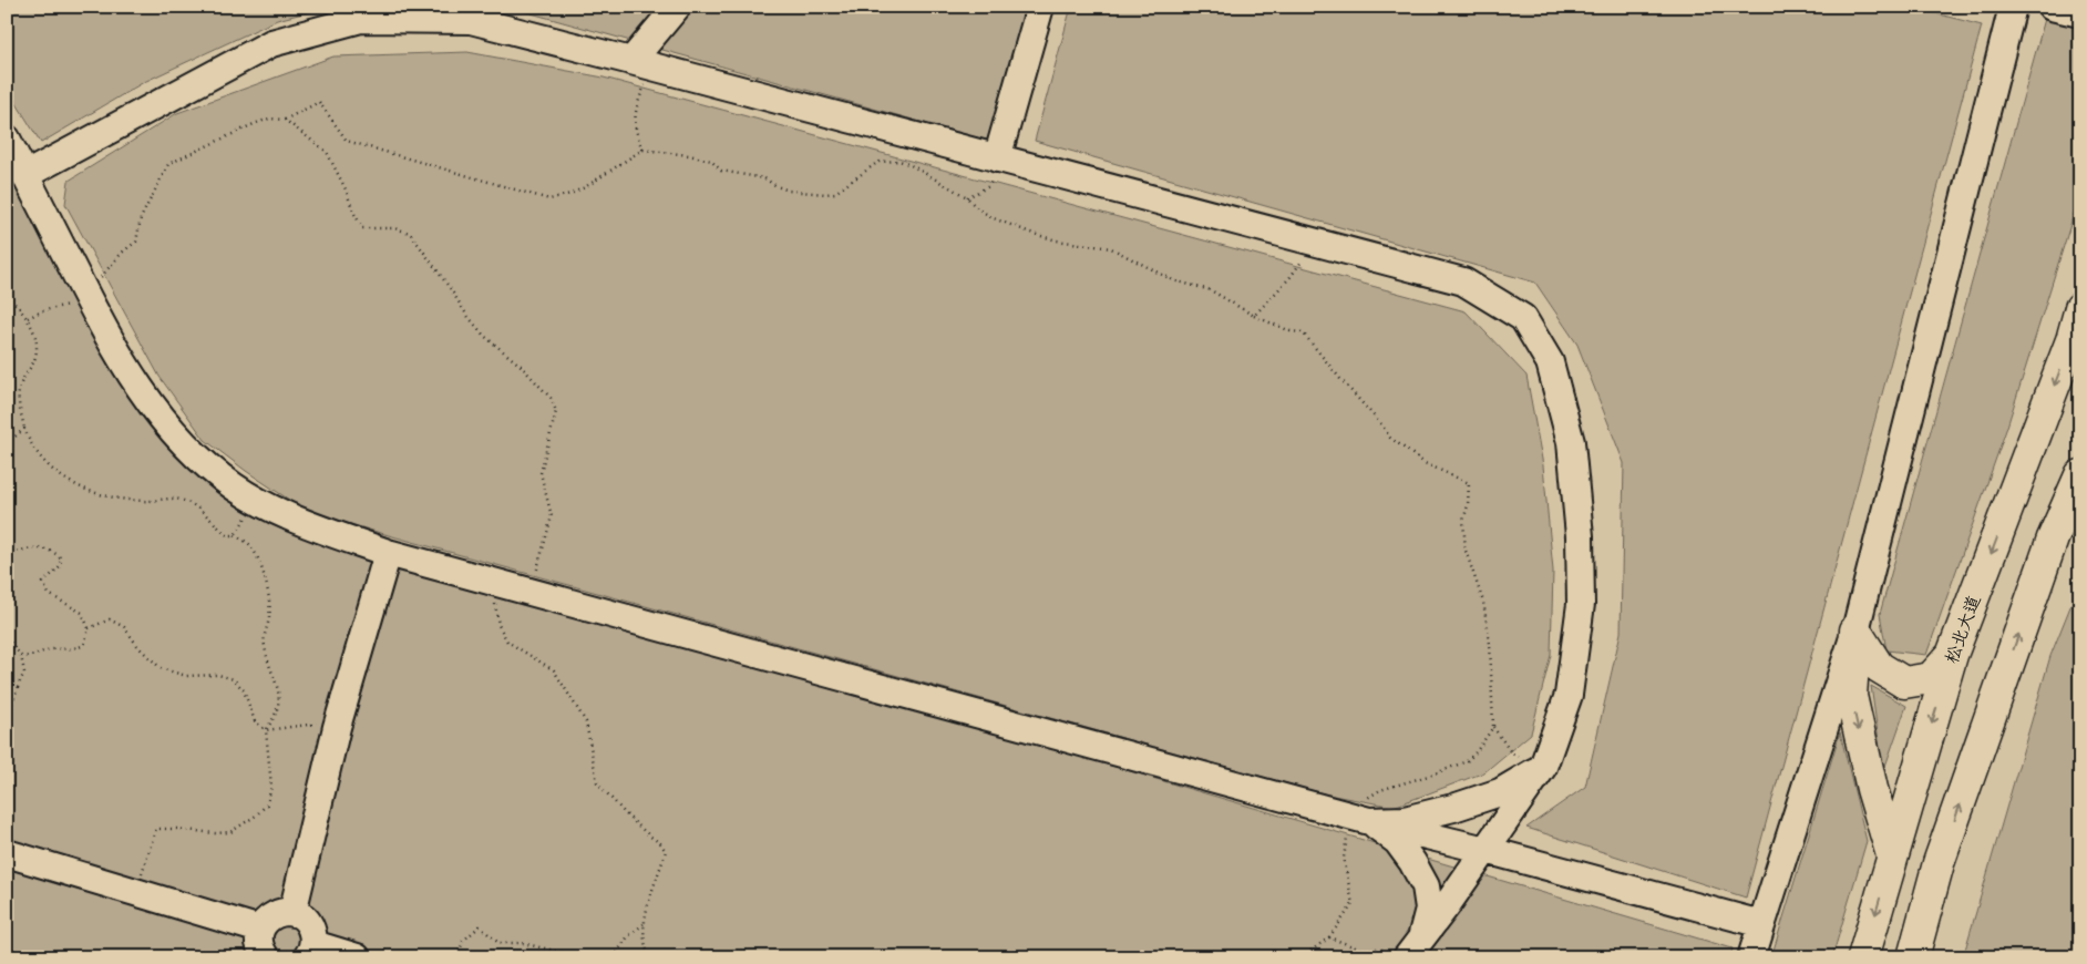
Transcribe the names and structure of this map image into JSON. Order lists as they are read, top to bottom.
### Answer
{
  "streets": {
    "highway": ["松北大道"]
  }
}
